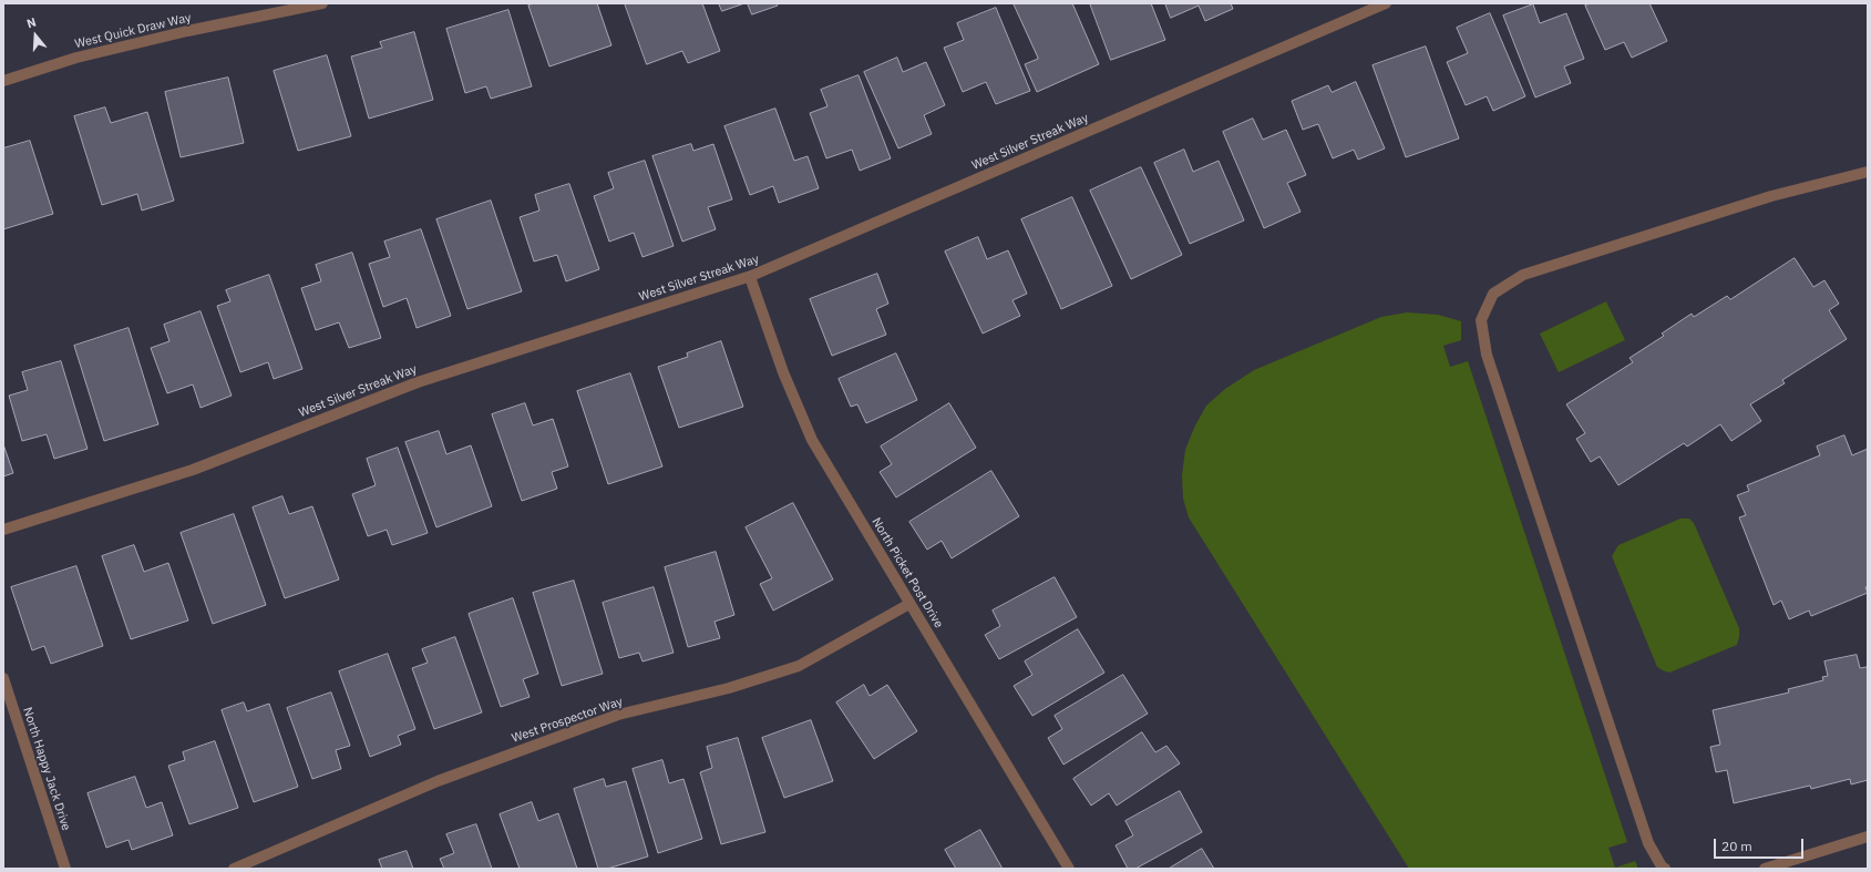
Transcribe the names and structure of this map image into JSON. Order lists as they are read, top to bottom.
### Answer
{
  "streets": {
    "street": [
      "West Quick Draw Way",
      "West Silver Streak Way",
      "North Picket Post Drive",
      "West Prospector Way",
      "North Happy Jack Drive"
    ]
  },
  "crossings": [
    ["West Silver Streak Way", "North Picket Post Drive"],
    ["North Picket Post Drive", "West Prospector Way"]
  ],
  "scale_bar": "20 m",
  "north": "top"
}
